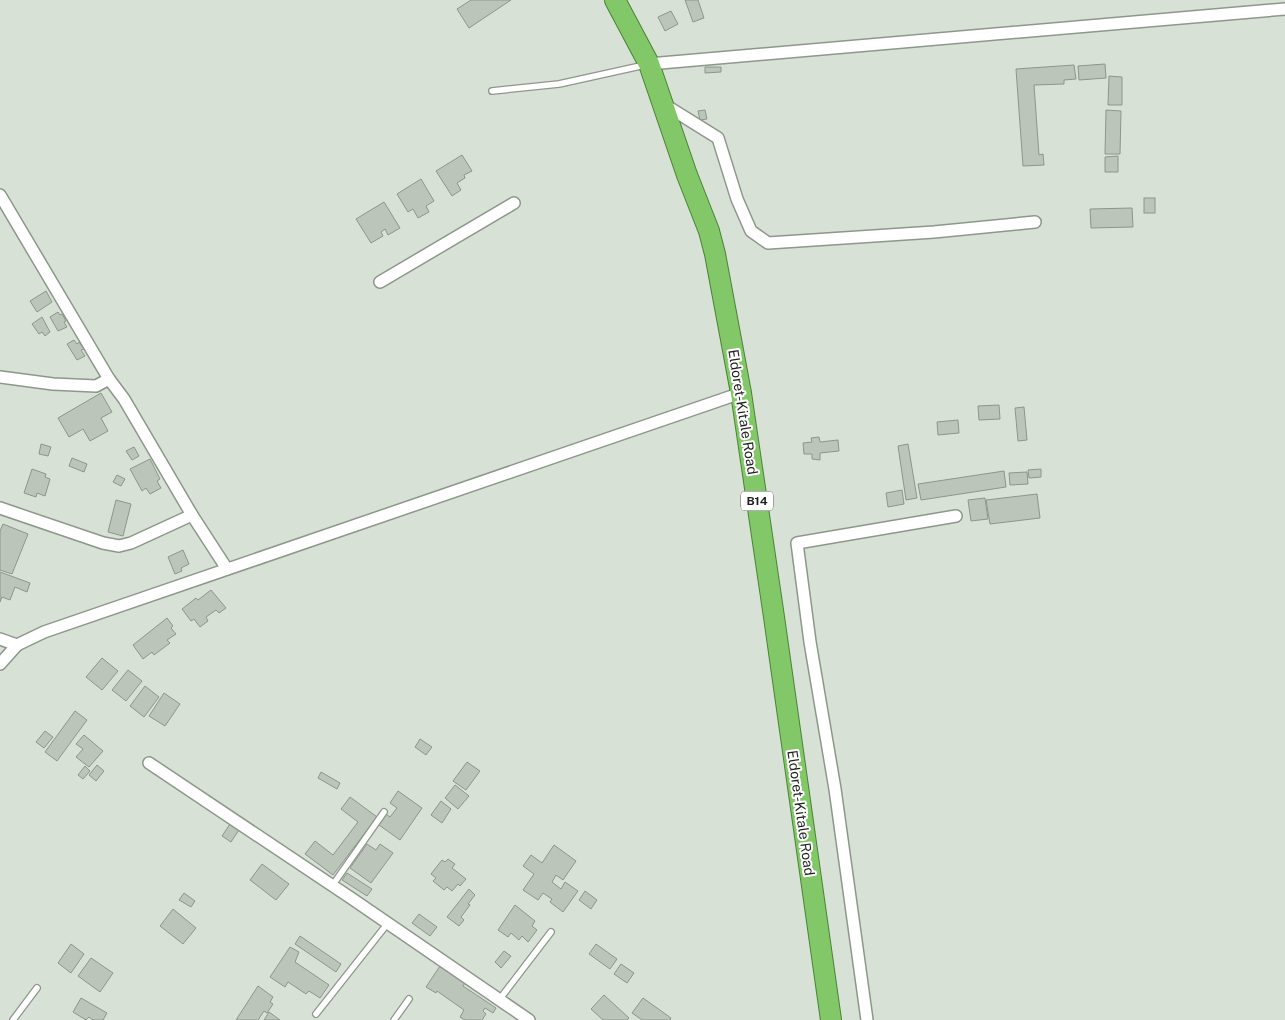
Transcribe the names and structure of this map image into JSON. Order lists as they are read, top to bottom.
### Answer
{
  "streets": {
    "highway": ["Eldoret-Kitale Road", "B14"]
  }
}
